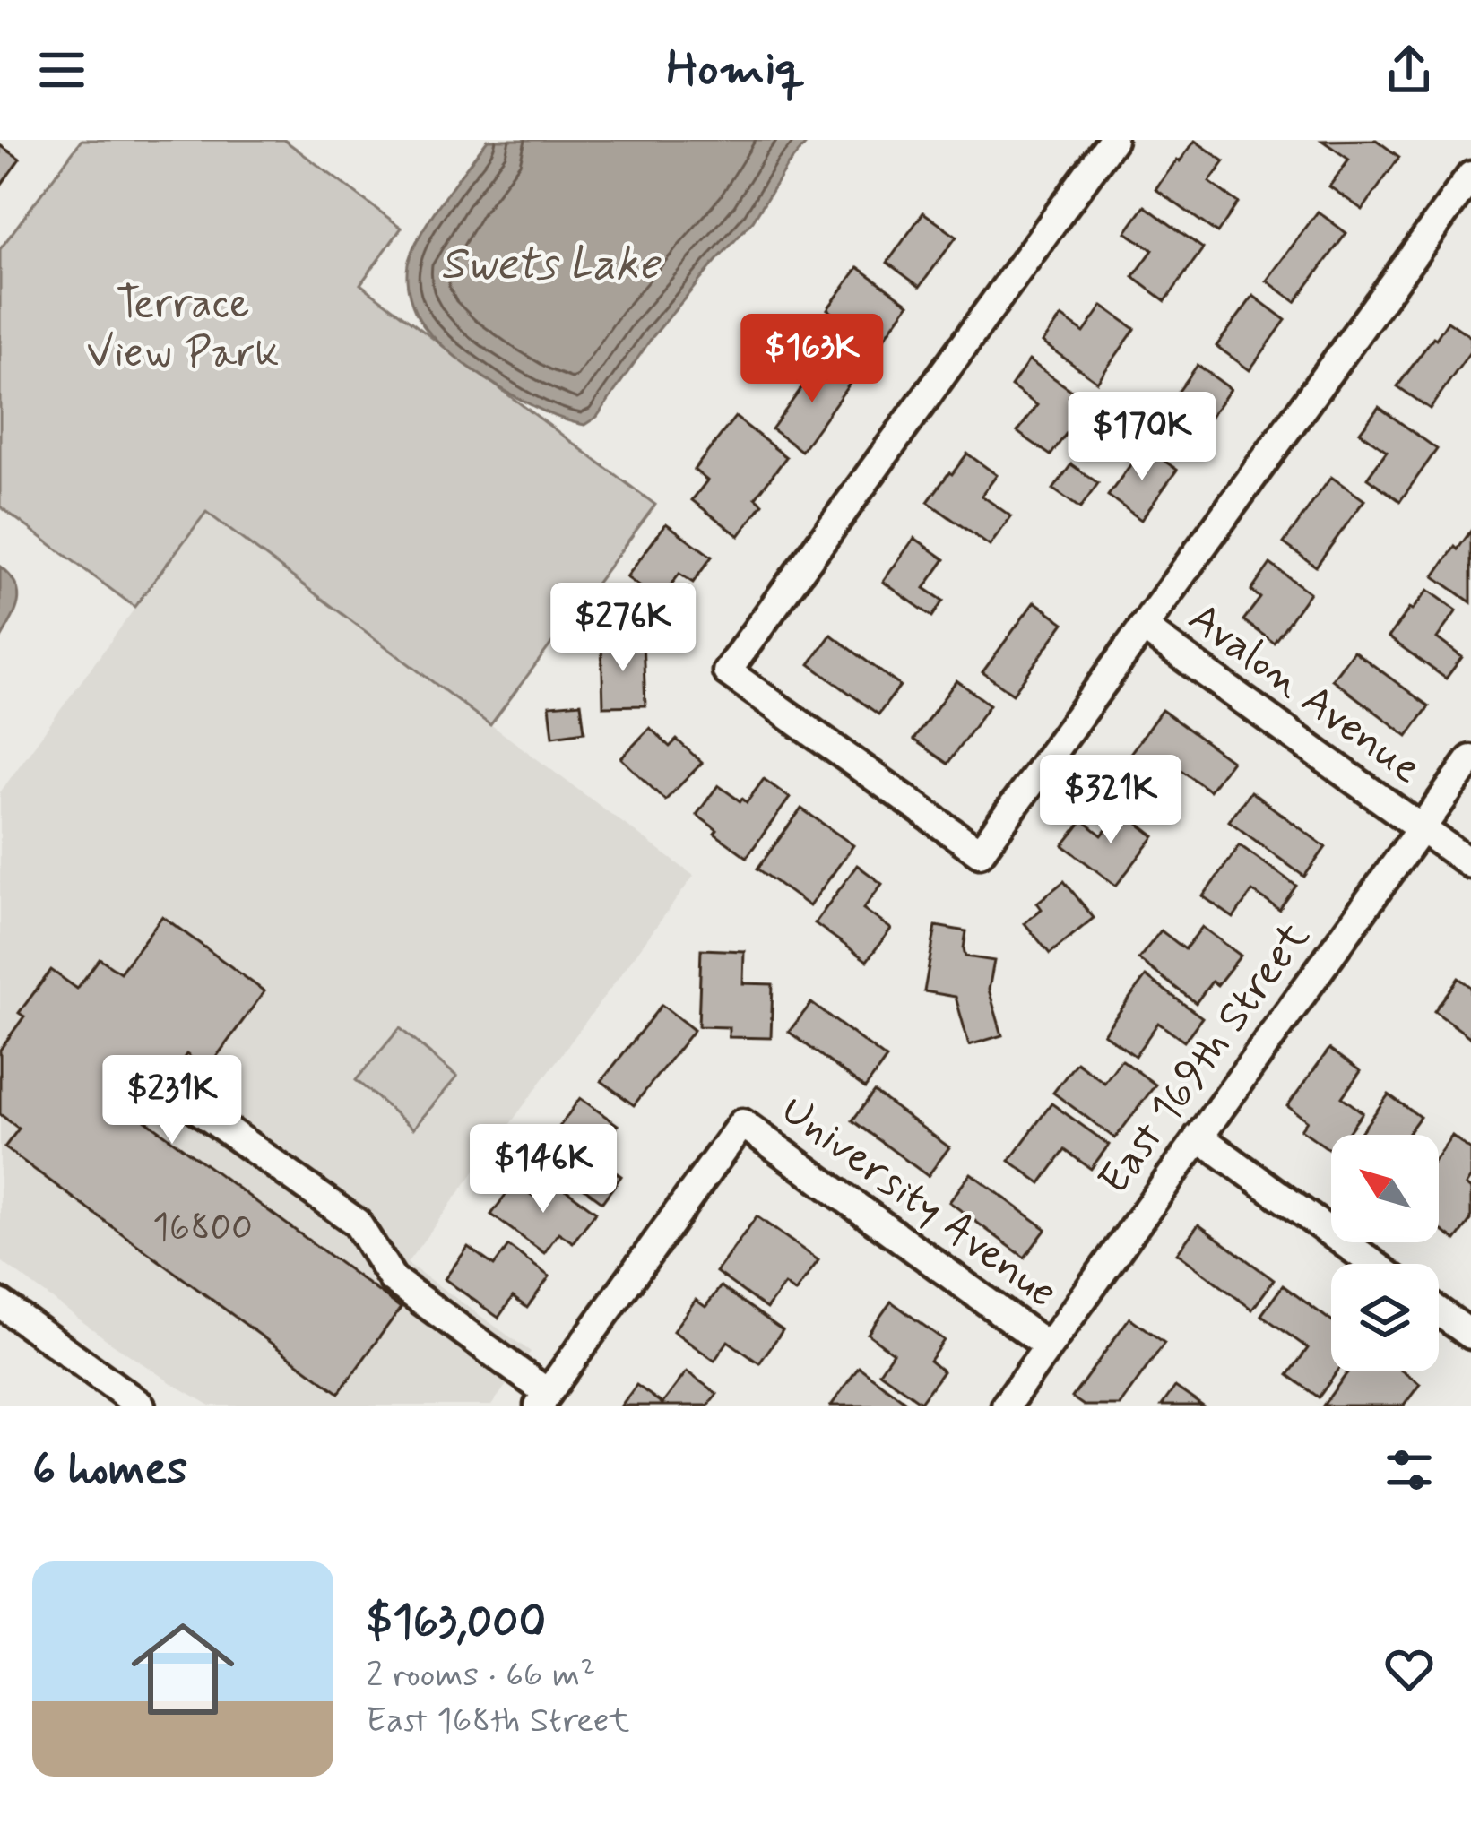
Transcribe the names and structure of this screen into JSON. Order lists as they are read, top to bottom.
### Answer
{
  "streets": {
    "street": ["Avalon Avenue", "East 169th Street", "University Avenue"]
  },
  "crossings": [
    ["Avalon Avenue", "East 169th Street"],
    ["East 169th Street", "University Avenue"]
  ],
  "water": ["Swets Lake"],
  "parks": ["Terrace View Park"],
  "house_numbers": ["16800"],
  "north": "top left",
  "page": {
    "header": "Homiq",
    "price": [
      "$163K",
      "$170K",
      "$276K",
      "$321K",
      "$231K",
      "$146K"
    ],
    "heading": "6 homes",
    "list": [
      {
        "name": "$163,000",
        "note": "2 rooms · 66 m² · East 168th Street"
      }
    ]
  }
}
